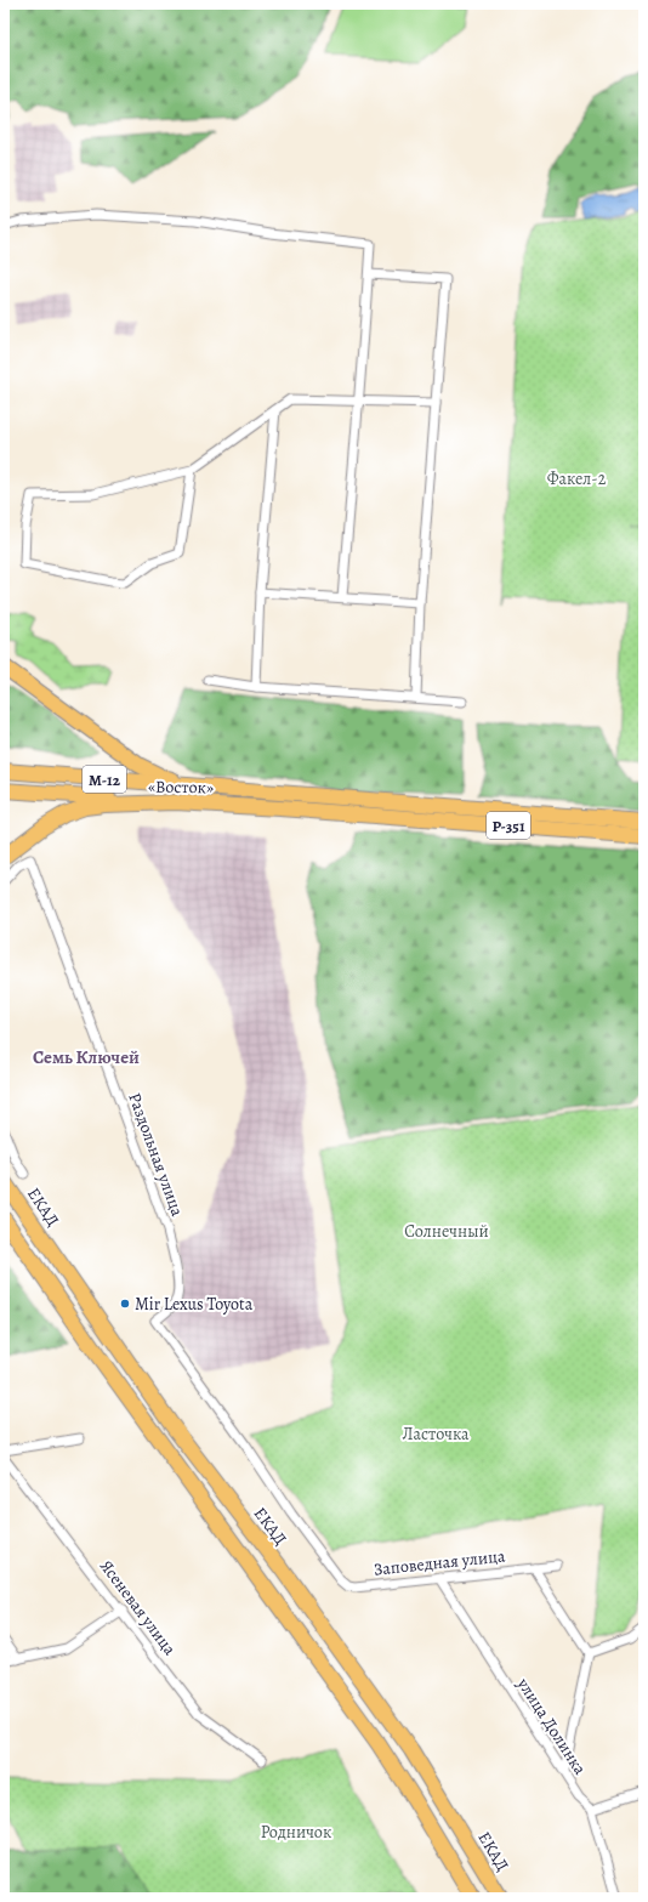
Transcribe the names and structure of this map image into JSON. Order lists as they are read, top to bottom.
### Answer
{
  "streets": {
    "highway": [
      "М-12",
      "«Восток»",
      "Р-351",
      "ЕКАД"
    ],
    "street": [
      "Раздольная улица",
      "Заповедная улица",
      "Ясеневая улица",
      "улица Долинка"
    ]
  },
  "crossings": [
    ["«Восток»", "Р-351"],
    ["Раздольная улица", "Заповедная улица"],
    ["Заповедная улица", "улица Долинка"]
  ],
  "districts": ["Семь Ключей"],
  "parks": [
    "Факел-2",
    "Солнечный",
    "Ласточка",
    "Родничок"
  ],
  "places": ["Mir Lexus Toyota"]
}
